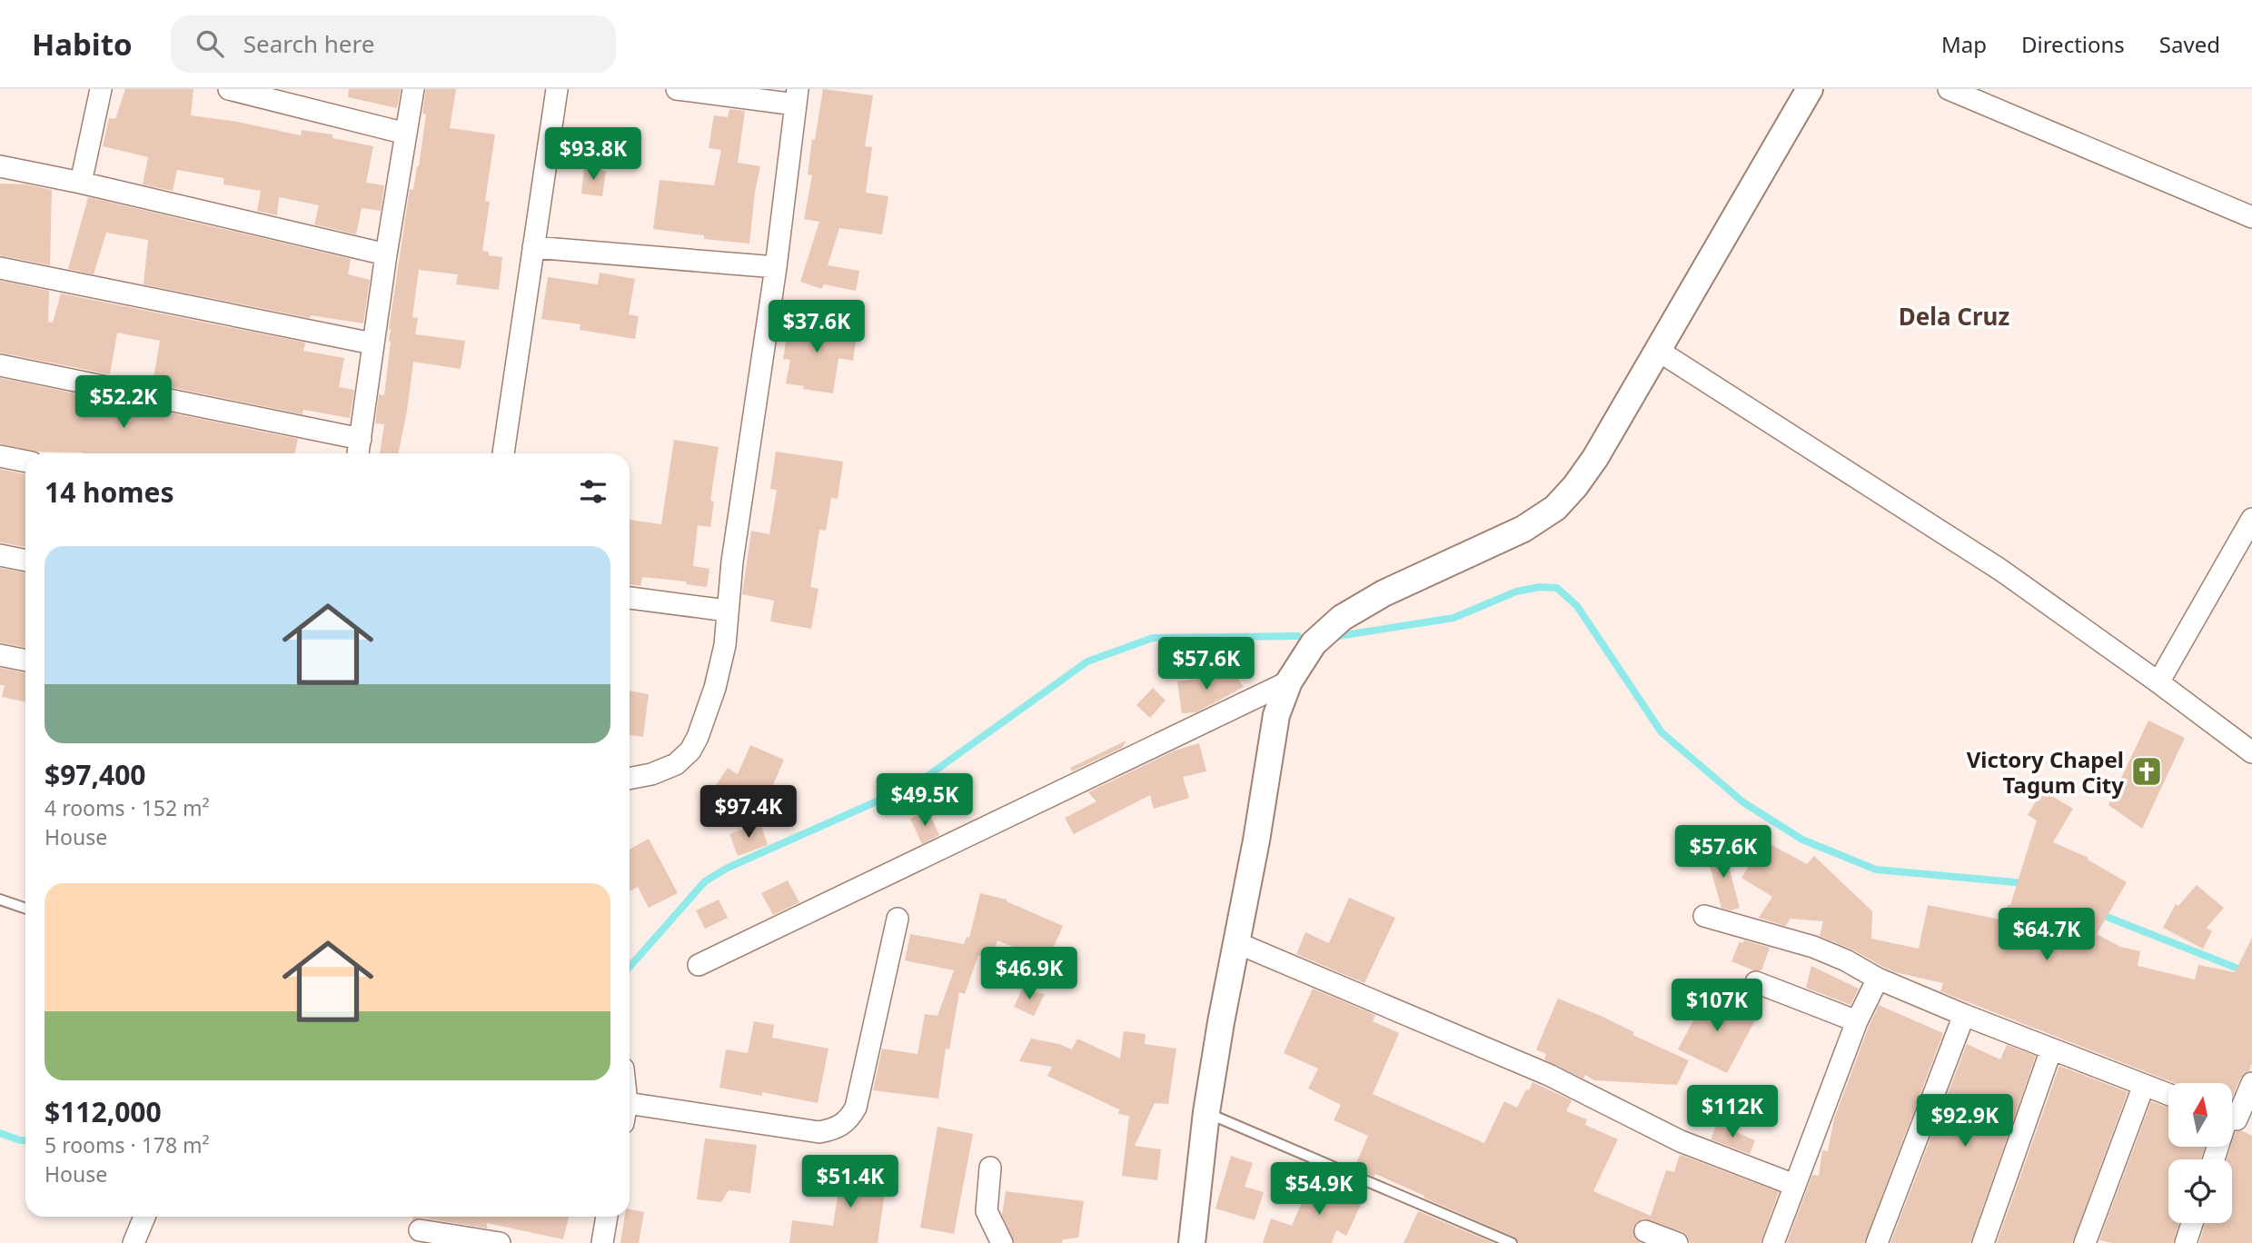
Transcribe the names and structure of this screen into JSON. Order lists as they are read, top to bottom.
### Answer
{
  "districts": ["Dela Cruz"],
  "places": {
    "church": ["Victory Chapel Tagum City"]
  },
  "north": "top",
  "page": {
    "header": "Habito",
    "search": "Search here",
    "nav": ["Map", "Directions", "Saved"],
    "price": [
      "$93.8K",
      "$37.6K",
      "$52.2K",
      "$57.6K",
      "$49.5K",
      "$97.4K",
      "$57.6K",
      "$64.7K",
      "$46.9K",
      "$107K",
      "$112K",
      "$92.9K",
      "$51.4K",
      "$54.9K"
    ],
    "heading": "14 homes",
    "list": [
      {
        "name": "$97,400",
        "note": "4 rooms · 152 m² · House"
      },
      {
        "name": "$112,000",
        "note": "5 rooms · 178 m² · House"
      }
    ]
  }
}
